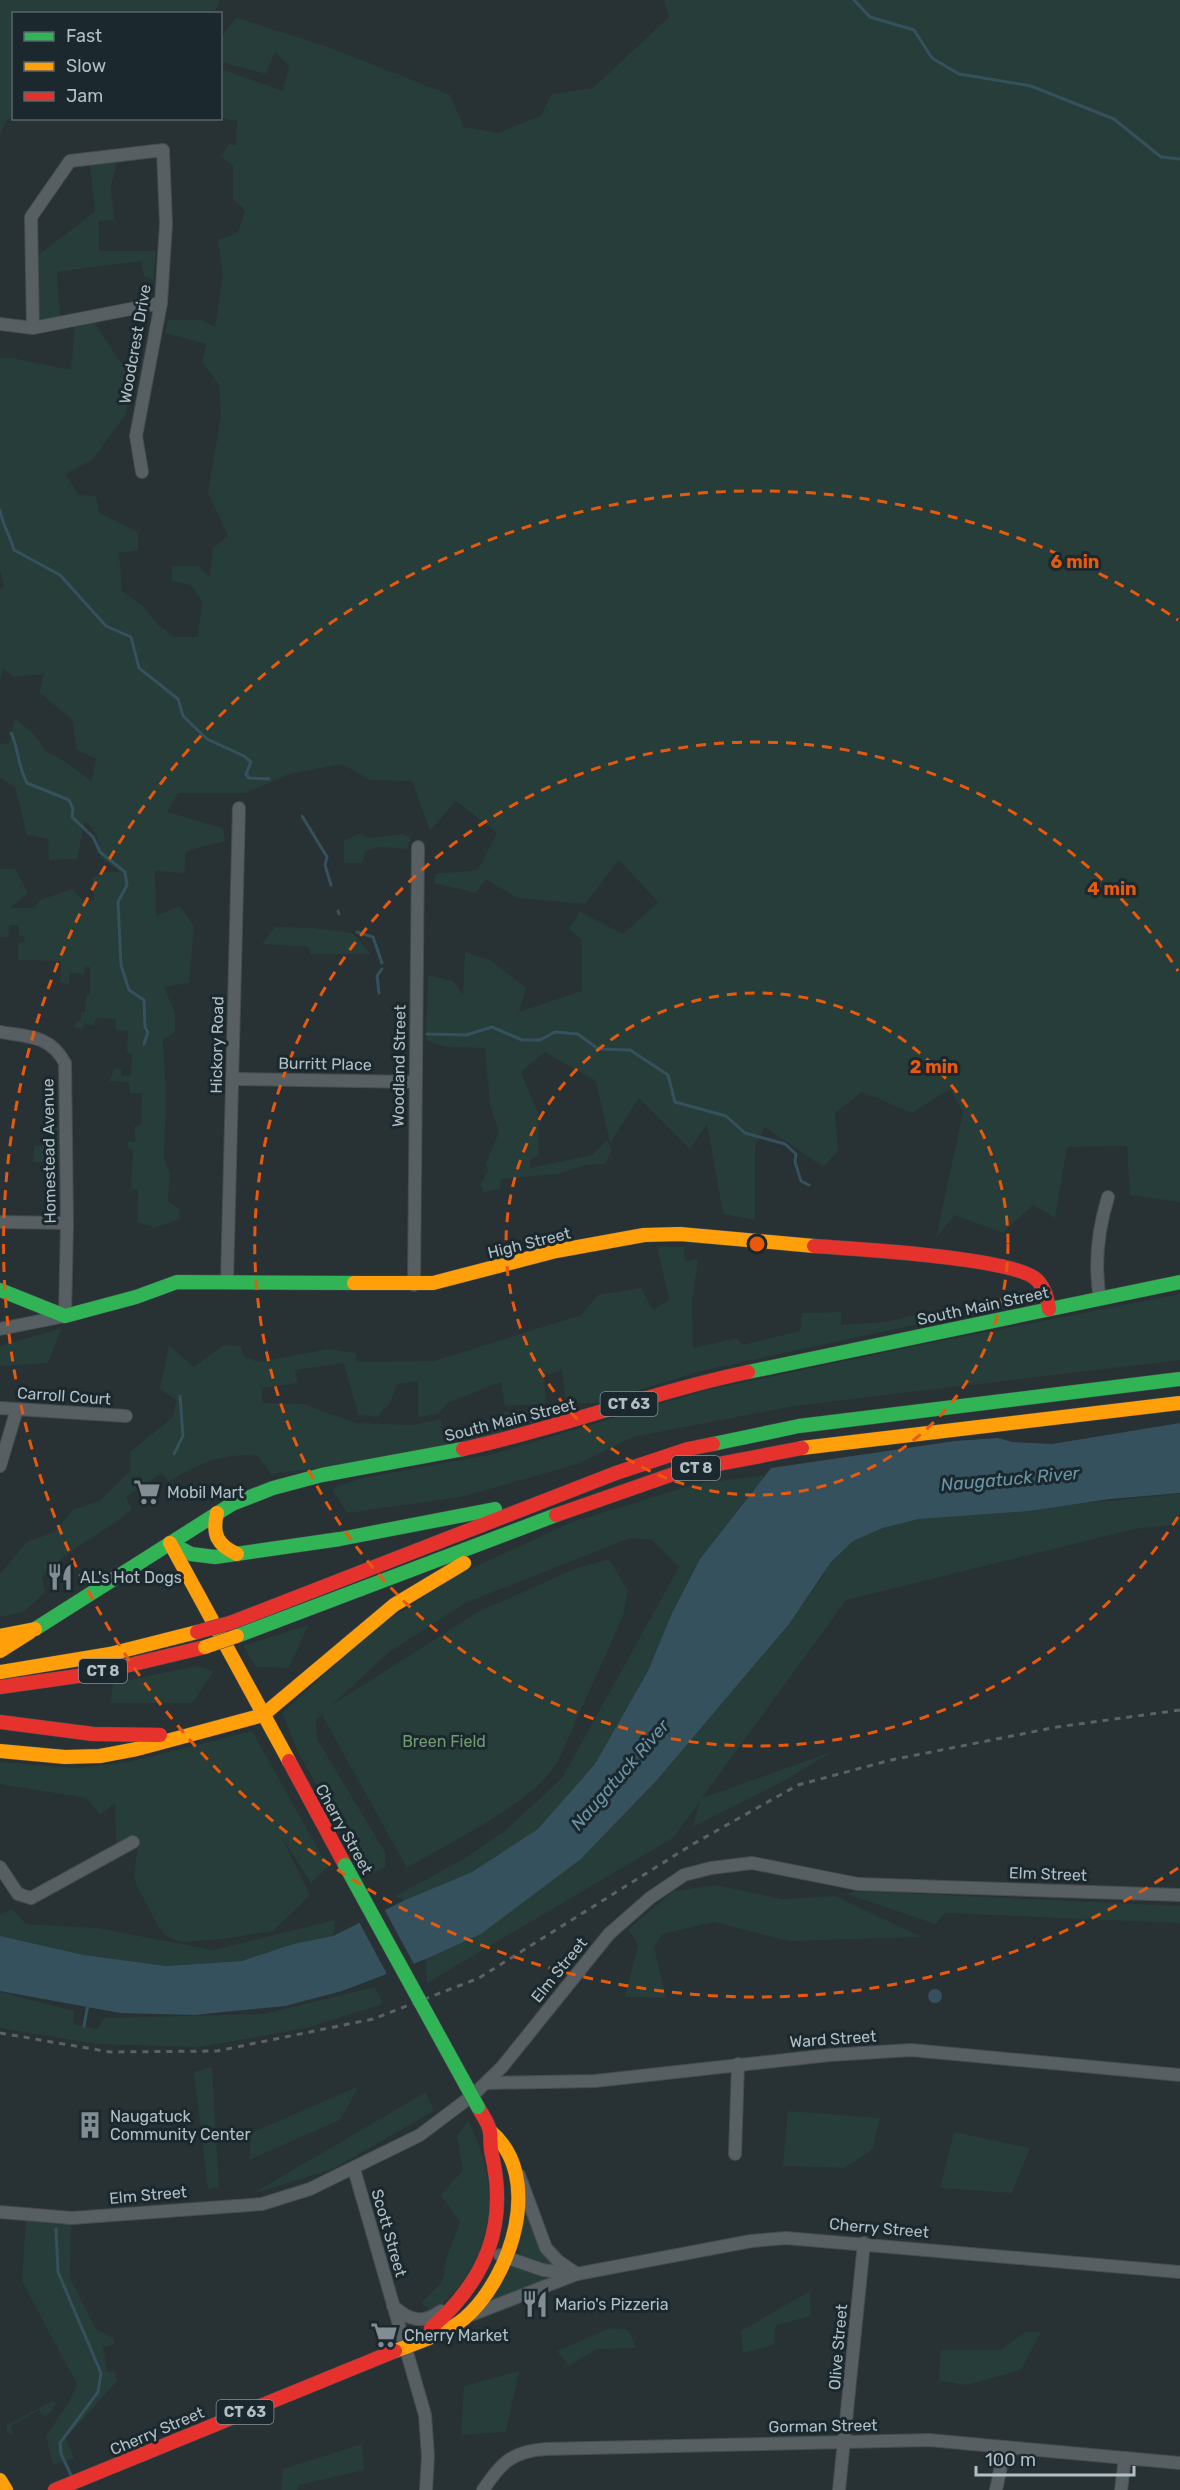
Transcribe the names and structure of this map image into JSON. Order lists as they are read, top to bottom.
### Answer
{
  "streets": {
    "main road": [
      "High Street",
      "South Main Street",
      "CT 63",
      "CT 8",
      "Cherry Street"
    ],
    "street": [
      "Woodcrest Drive",
      "Hickory Road",
      "Burritt Place",
      "Woodland Street",
      "Homestead Avenue",
      "Carroll Court",
      "Elm Street",
      "Ward Street",
      "Scott Street",
      "Olive Street",
      "Gorman Street"
    ]
  },
  "crossings": [
    ["Hickory Road", "Burritt Place"],
    ["Hickory Road", "High Street"],
    ["Burritt Place", "Woodland Street"],
    ["Woodland Street", "High Street"],
    ["Homestead Avenue", "High Street"],
    ["High Street", "South Main Street"],
    ["South Main Street", "CT 63"],
    ["South Main Street", "Cherry Street"],
    ["Cherry Street", "Scott Street"],
    ["Cherry Street", "Olive Street"],
    ["Elm Street", "Ward Street"],
    ["Elm Street", "Scott Street"],
    ["Olive Street", "Gorman Street"]
  ],
  "water": ["Naugatuck River"],
  "parks": ["Breen Field"],
  "places": {
    "supermarket": ["Mobil Mart", "Cherry Market"],
    "restaurant": ["AL's Hot Dogs", "Mario's Pizzeria"],
    "building": ["Naugatuck Community Center"]
  },
  "legend": ["Fast", "Slow", "Jam"],
  "scale_bar": "100 m",
  "rings": ["6 min", "4 min", "2 min"]
}
